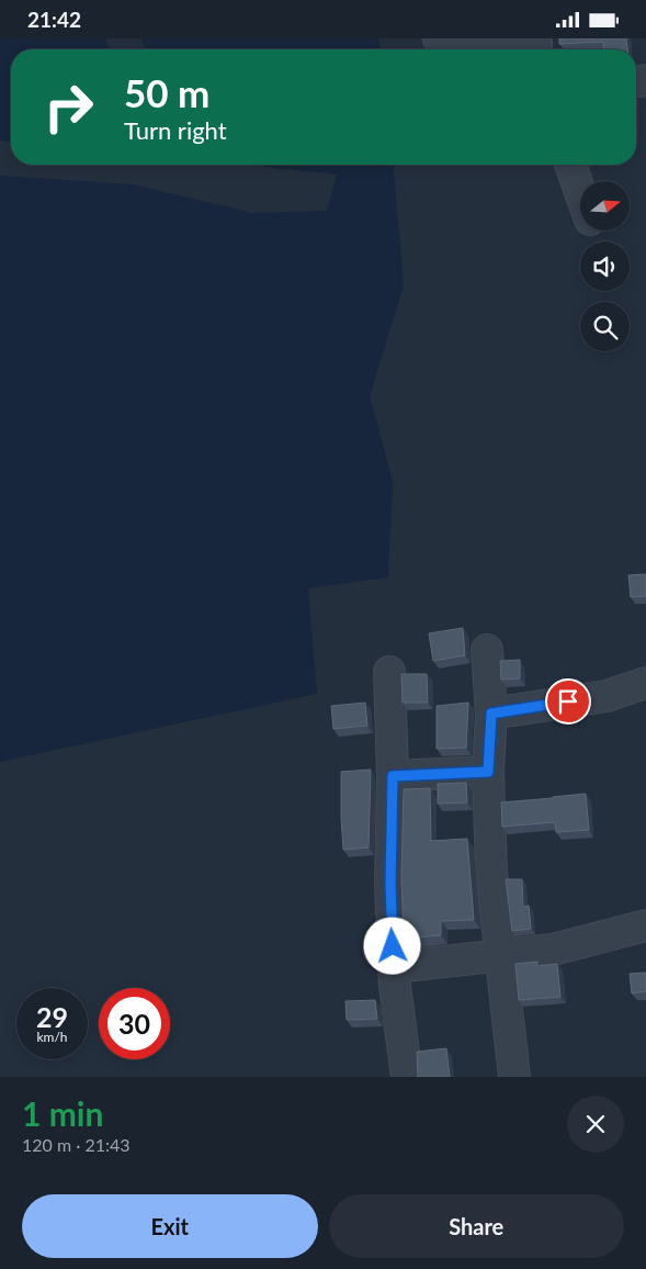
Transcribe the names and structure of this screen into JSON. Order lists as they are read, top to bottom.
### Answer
{
  "north": "right",
  "page": {
    "status": "21:42",
    "turn": ["50 m", "Turn right"],
    "speed": "29 km/h",
    "limit": "30",
    "heading": ["1 min", "120 m · 21:43"],
    "buttons": ["Exit", "Share"]
  }
}
